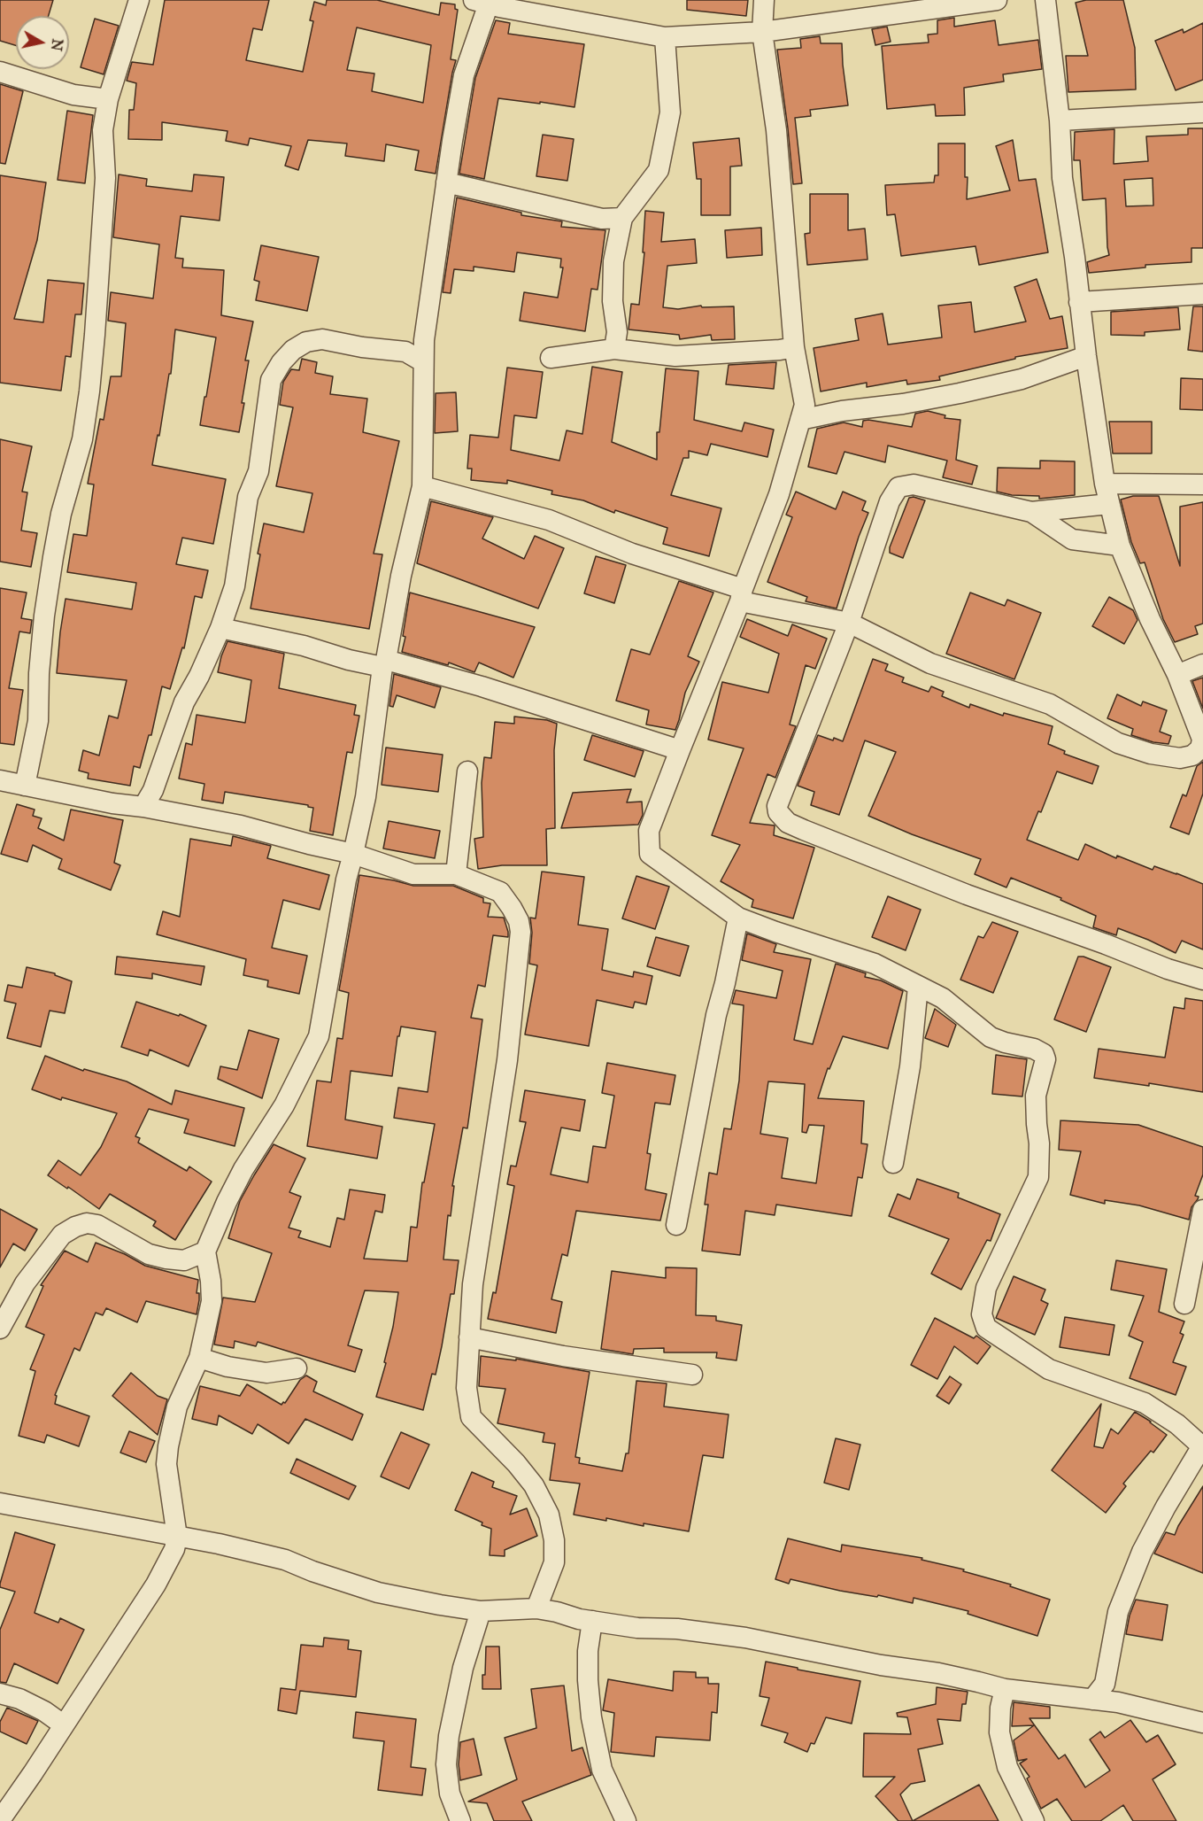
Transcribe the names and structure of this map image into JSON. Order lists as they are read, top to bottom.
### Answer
{
  "north": "right"
}
